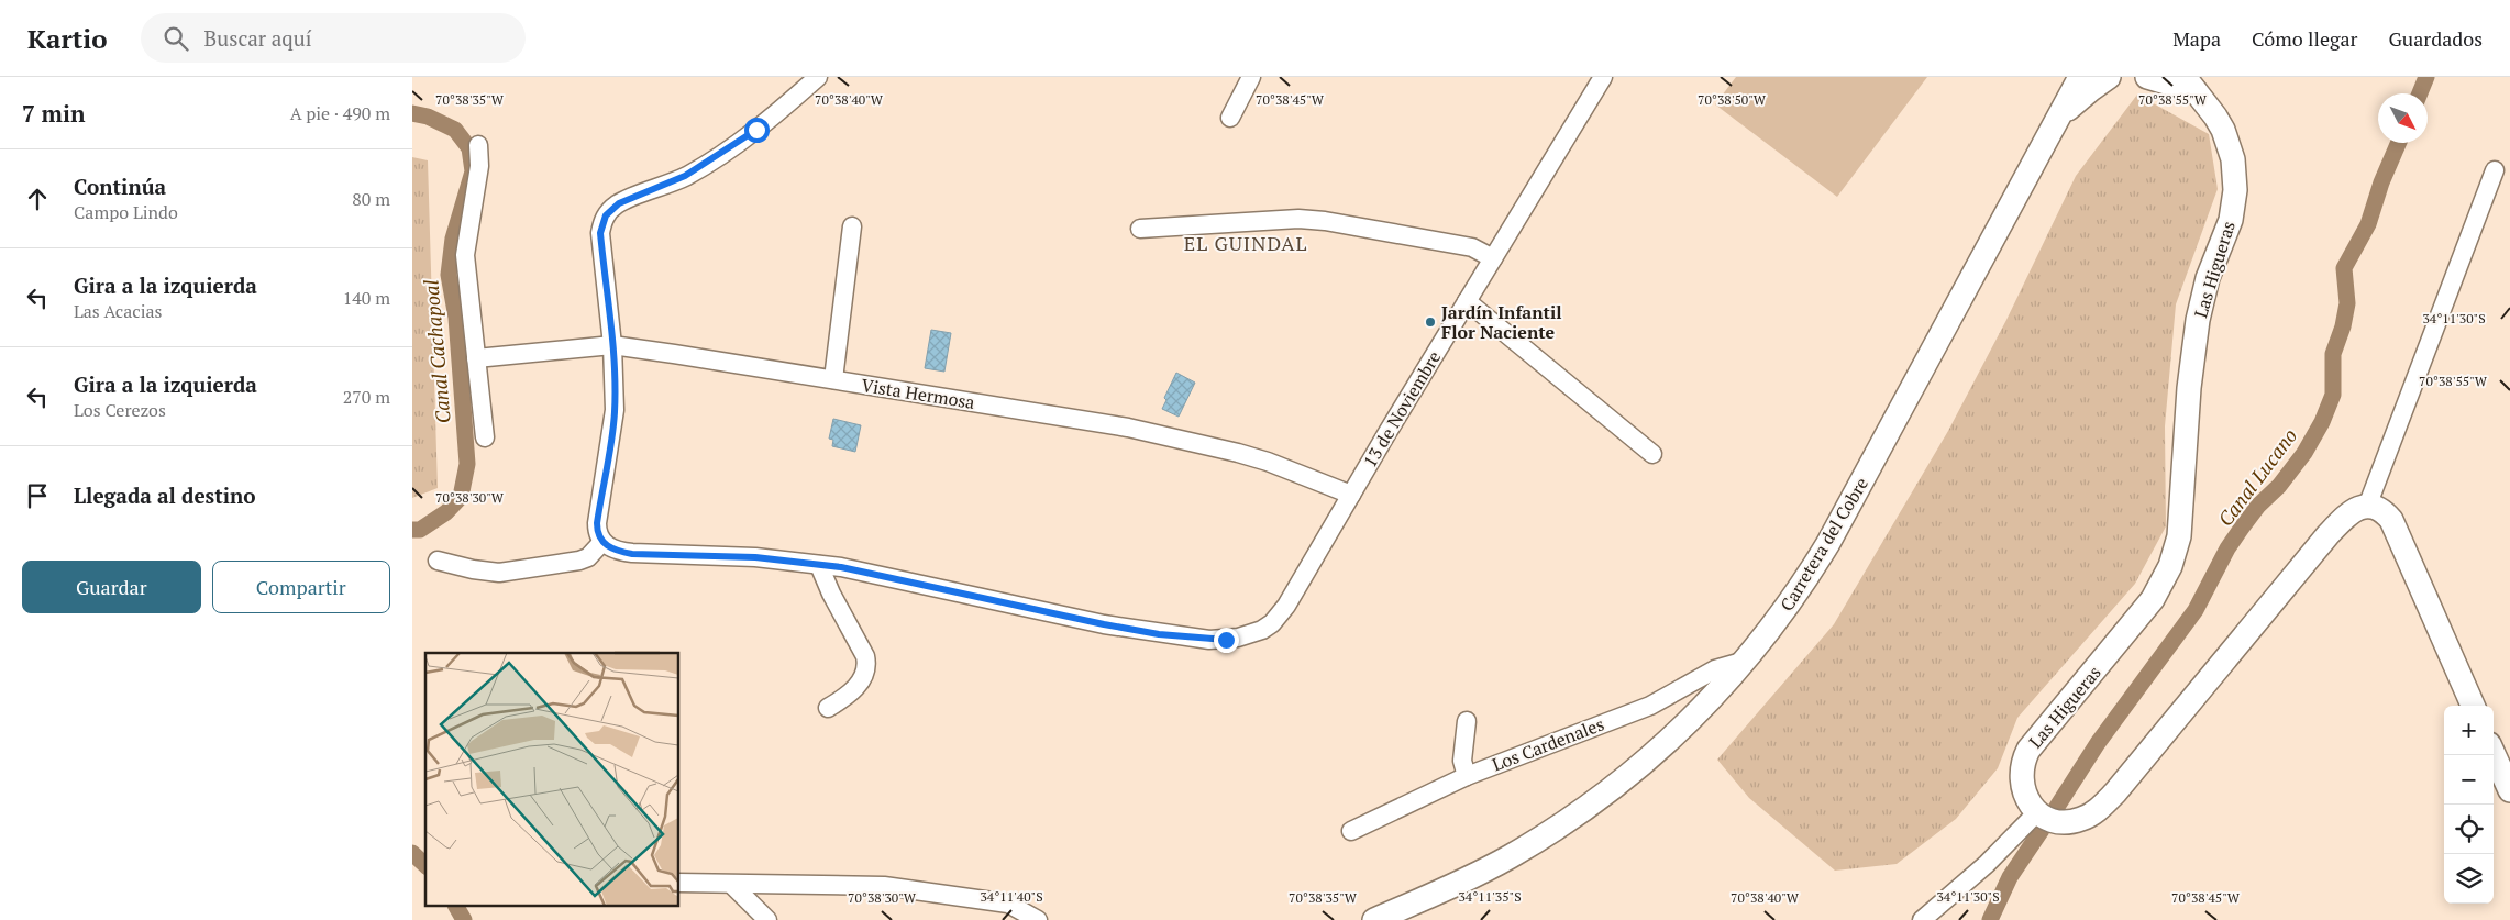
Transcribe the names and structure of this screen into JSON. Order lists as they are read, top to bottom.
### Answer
{
  "streets": {
    "main road": ["Las Higueras", "Carretera del Cobre"],
    "street": ["Vista Hermosa", "13 de Noviembre", "Los Cardenales"]
  },
  "crossings": [
    ["Vista Hermosa", "13 de Noviembre"],
    ["Carretera del Cobre", "Los Cardenales"]
  ],
  "districts": ["EL GUINDAL"],
  "water": ["Canal Cachapoal", "Canal Lucano"],
  "places": ["Jardín Infantil Flor Naciente"],
  "north": "bottom right",
  "page": {
    "header": "Kartio",
    "search": "Buscar aquí",
    "nav": ["Mapa", "Cómo llegar", "Guardados"],
    "heading": ["7 min", "A pie · 490 m"],
    "list": [
      ["Continúa", "Campo Lindo", "80 m"],
      ["Gira a la izquierda", "Las Acacias", "140 m"],
      ["Gira a la izquierda", "Los Cerezos", "270 m"],
      "Llegada al destino"
    ],
    "buttons": ["Guardar", "Compartir"],
    "map_buttons": ["+", "−"]
  },
  "coordinates": [
    "70°38'40\"W",
    "70°38'45\"W",
    "70°38'50\"W",
    "70°38'55\"W",
    "70°38'35\"W",
    "34°11'30\"S",
    "70°38'30\"W",
    "34°11'40\"S",
    "34°11'35\"S"
  ]
}
